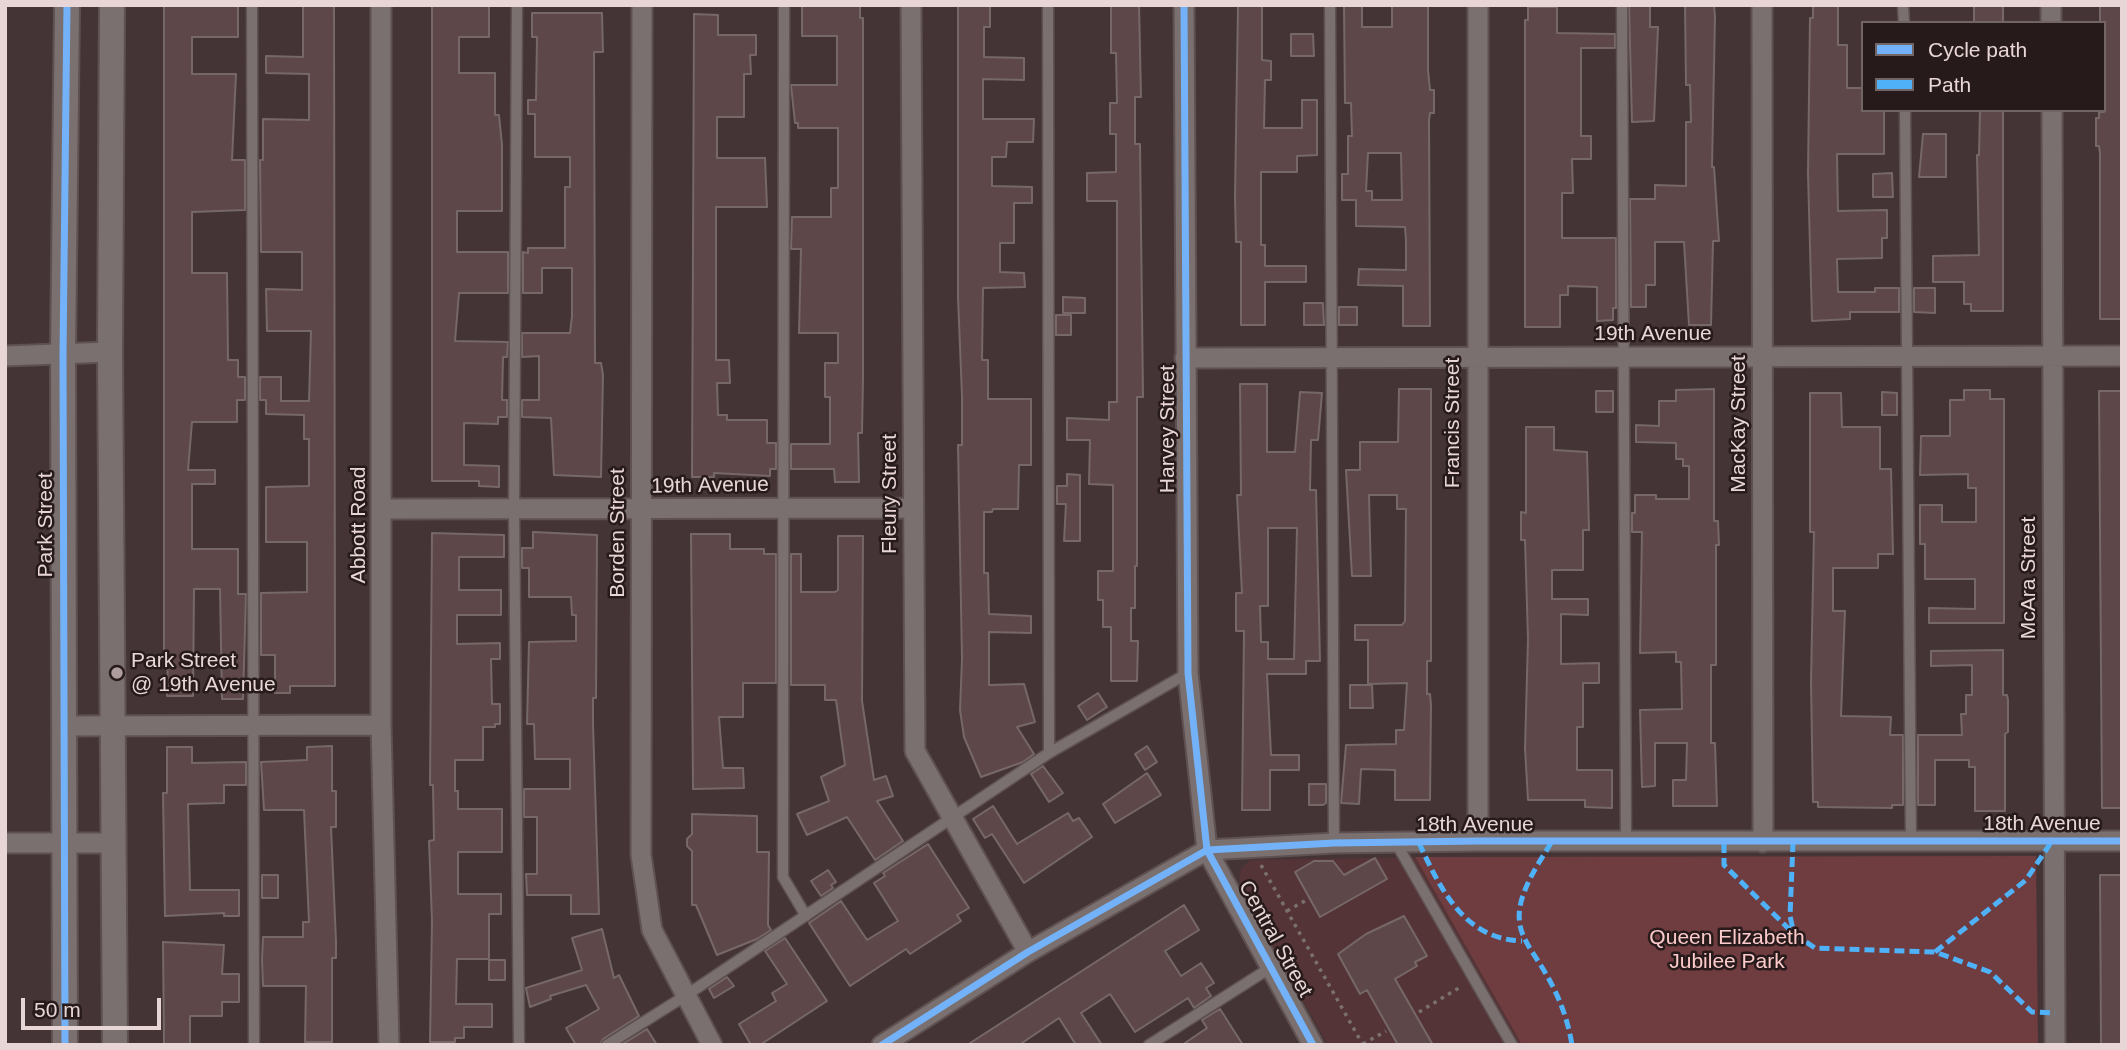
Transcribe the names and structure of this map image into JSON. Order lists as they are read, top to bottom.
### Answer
{
  "streets": {
    "street": [
      "19th Avenue",
      "Francis Street",
      "MacKay Street",
      "Harvey Street",
      "Fleury Street",
      "Park Street",
      "Abbott Road",
      "Borden Street",
      "McAra Street",
      "18th Avenue",
      "Central Street"
    ]
  },
  "crossings": [
    ["19th Avenue", "Francis Street"],
    ["19th Avenue", "MacKay Street"],
    ["19th Avenue", "Harvey Street"],
    ["19th Avenue", "Fleury Street"],
    ["19th Avenue", "Abbott Road"],
    ["19th Avenue", "Borden Street"],
    ["19th Avenue", "McAra Street"],
    ["Francis Street", "18th Avenue"],
    ["MacKay Street", "18th Avenue"],
    ["Harvey Street", "18th Avenue"],
    ["Harvey Street", "Central Street"],
    ["Fleury Street", "18th Avenue"],
    ["McAra Street", "18th Avenue"],
    ["18th Avenue", "Central Street"]
  ],
  "parks": ["Queen Elizabeth Jubilee Park"],
  "places": ["Park Street @ 19th Avenue"],
  "legend": ["Cycle path", "Path"],
  "scale_bar": "50 m"
}
